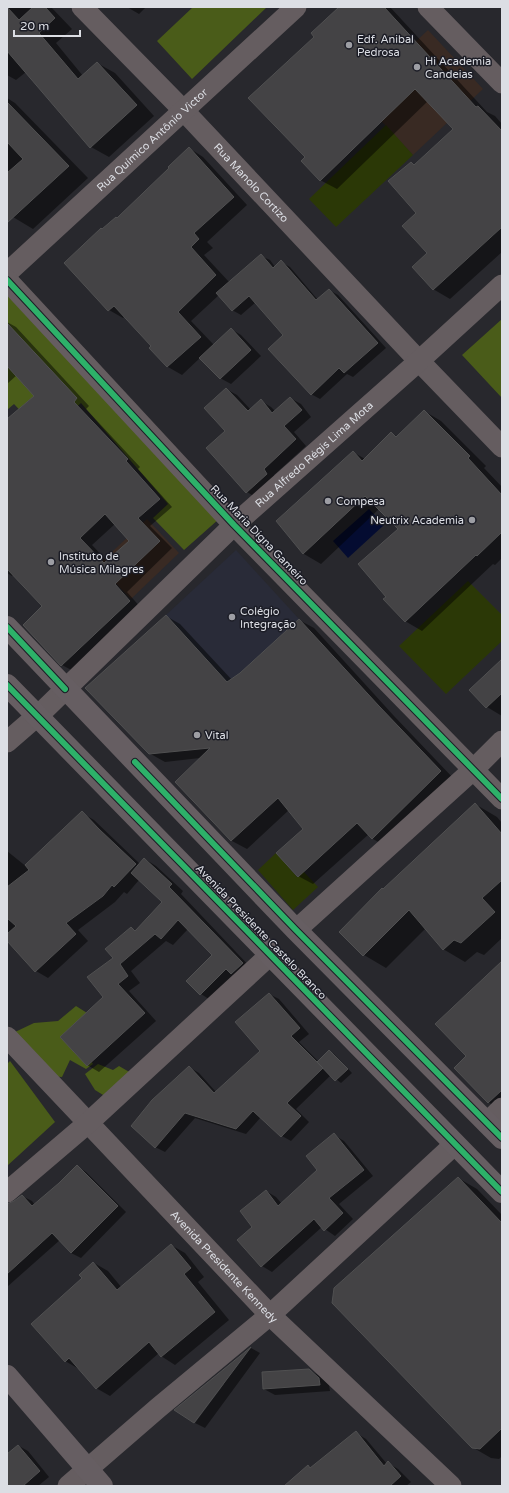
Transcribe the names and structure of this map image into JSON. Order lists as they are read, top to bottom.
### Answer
{
  "streets": {
    "main road": ["Avenida Presidente Castelo Branco"],
    "street": [
      "Rua Químico Antônio Victor",
      "Rua Manolo Cortizo",
      "Rua Alfredo Régis Lima Mota",
      "Rua Maria Digna Gameiro",
      "Avenida Presidente Kennedy"
    ]
  },
  "crossings": [
    ["Rua Químico Antônio Victor", "Rua Manolo Cortizo"],
    ["Rua Manolo Cortizo", "Rua Alfredo Régis Lima Mota"],
    ["Rua Alfredo Régis Lima Mota", "Rua Maria Digna Gameiro"],
    ["Rua Alfredo Régis Lima Mota", "Avenida Presidente Castelo Branco"]
  ],
  "places": [
    "Edf. Anibal Pedrosa",
    "Hi Academia Candeias",
    "Compesa",
    "Neutrix Academia",
    "Instituto de Música Milagres",
    "Colégio Integração",
    "Vital"
  ],
  "scale_bar": "20 m"
}
